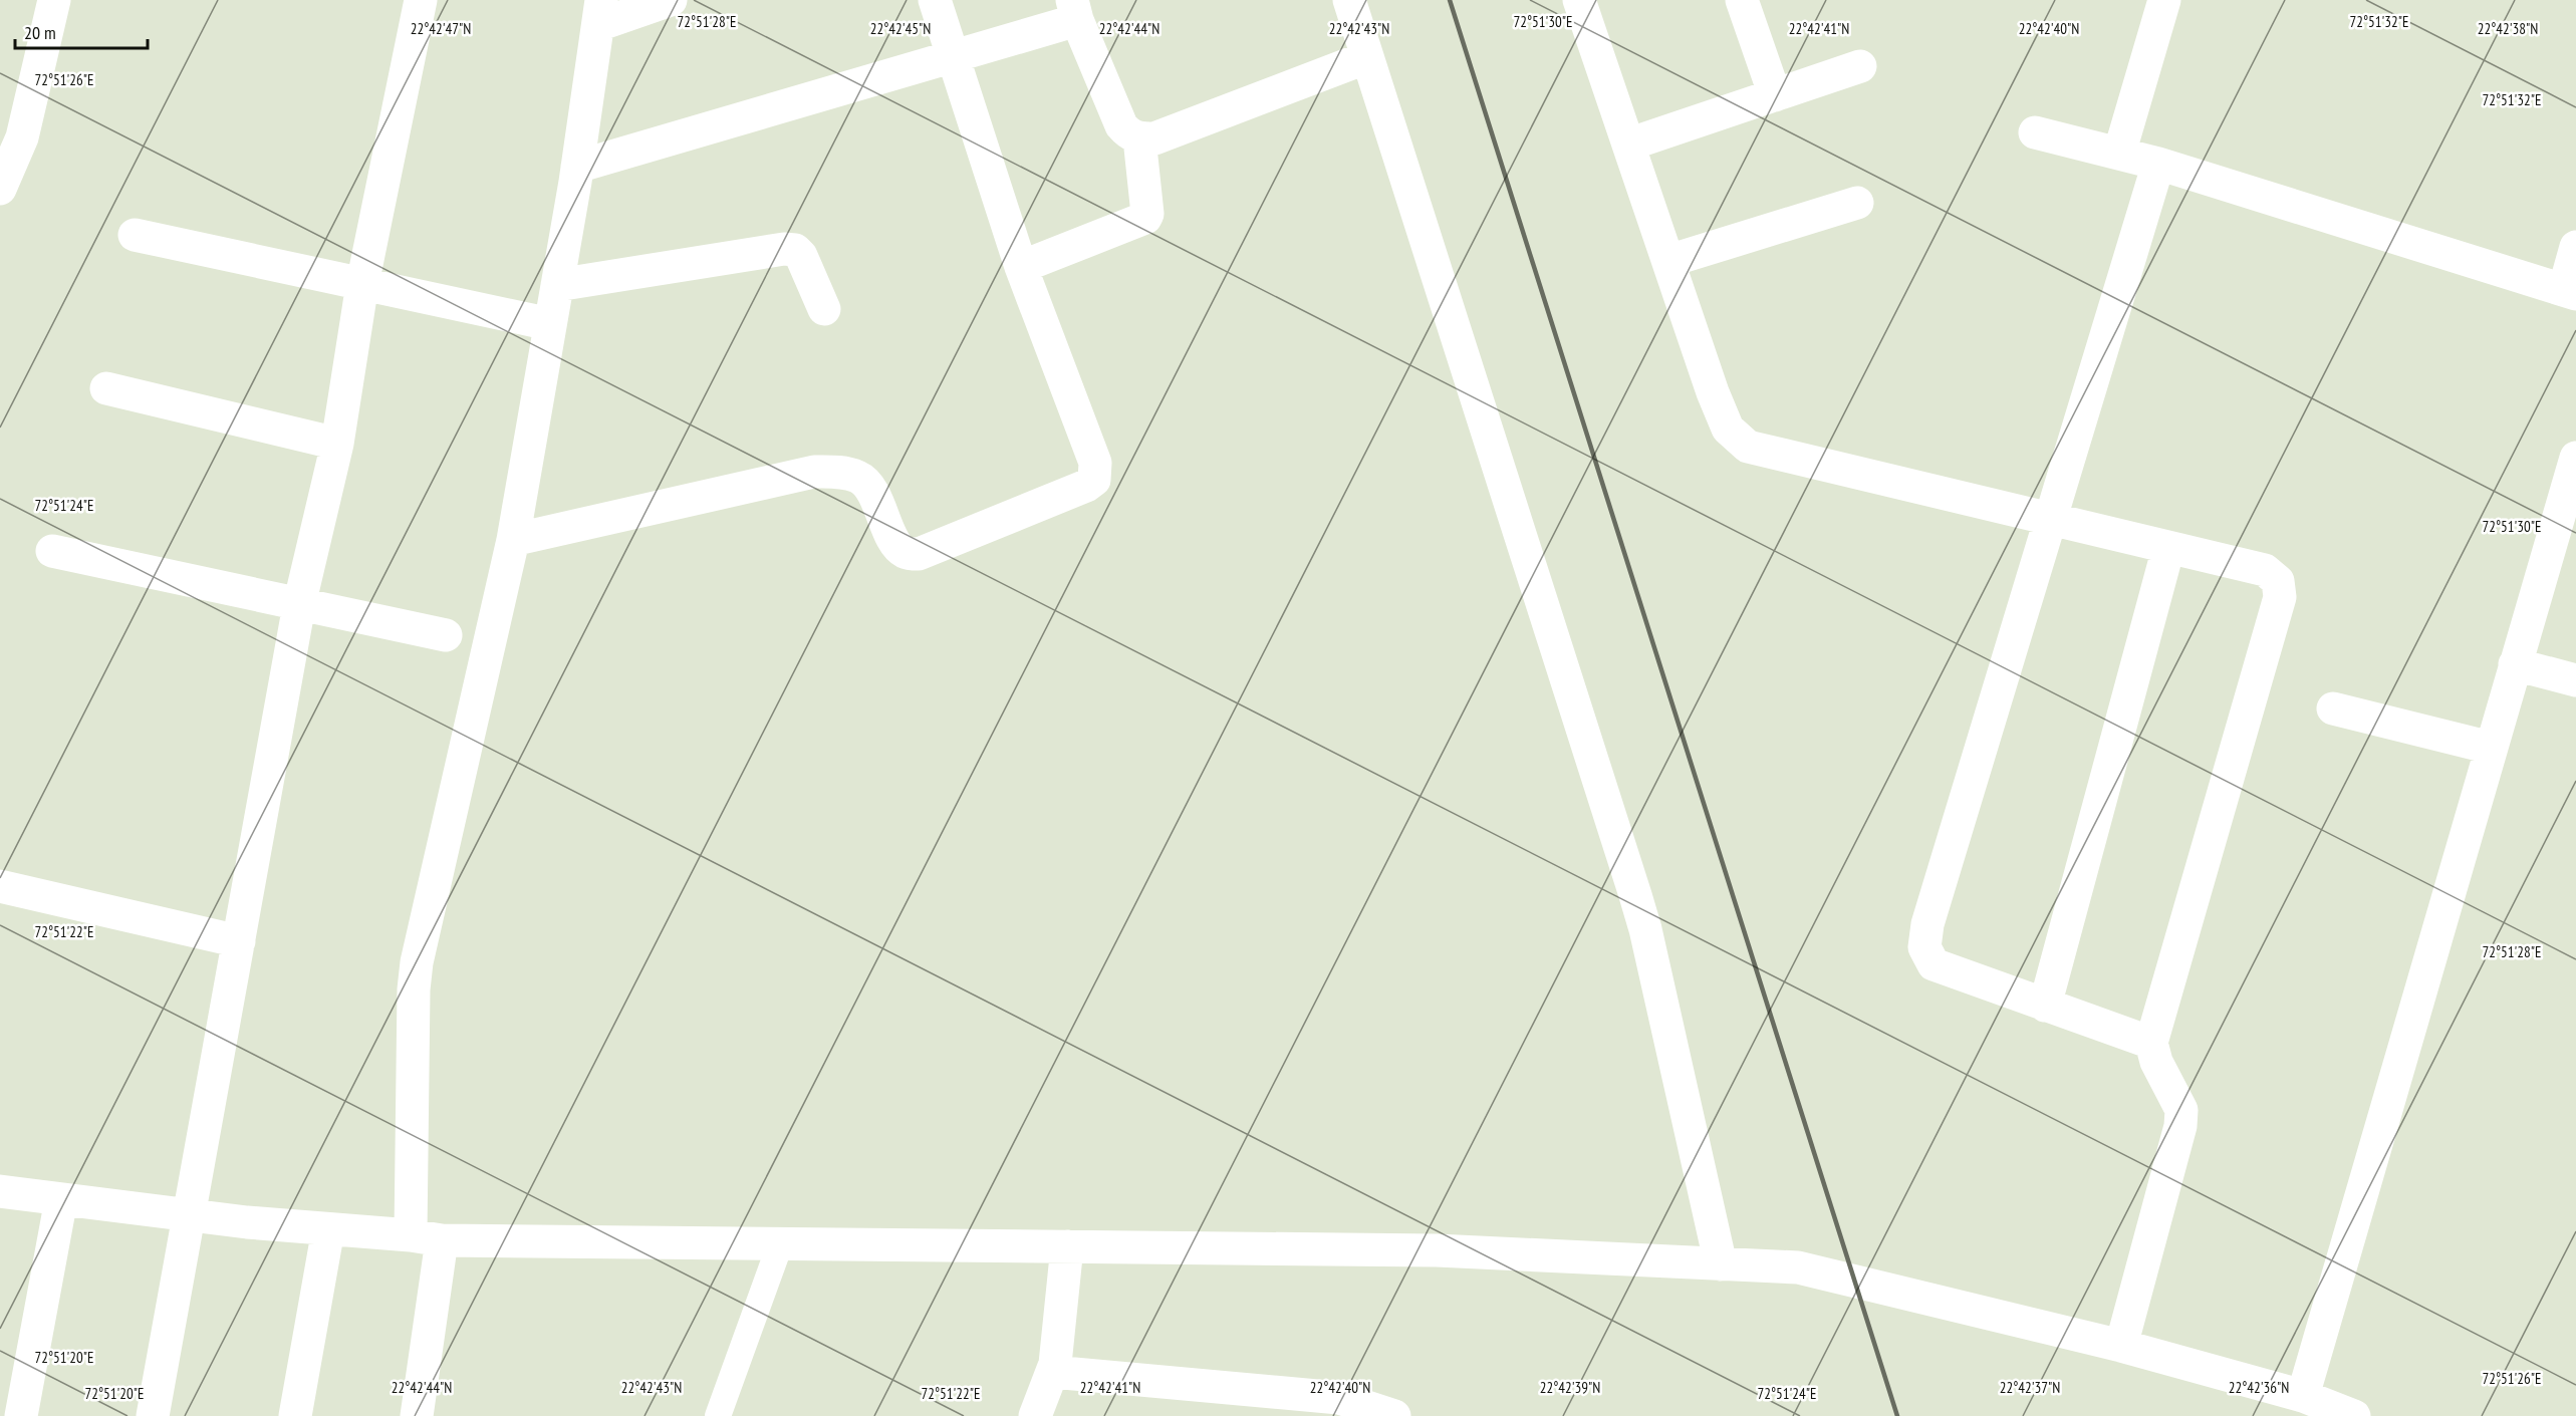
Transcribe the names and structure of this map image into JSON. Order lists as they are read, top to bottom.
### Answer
{
  "scale_bar": "20 m",
  "coordinates": [
    "72°51'30\"E",
    "72°51'28\"E",
    "72°51'32\"E",
    "22°42'47\"N",
    "22°42'45\"N",
    "22°42'44\"N",
    "22°42'43\"N",
    "22°42'41\"N",
    "22°42'40\"N",
    "22°42'38\"N",
    "72°51'26\"E",
    "72°51'24\"E",
    "72°51'22\"E",
    "72°51'20\"E",
    "22°42'39\"N",
    "22°42'37\"N",
    "22°42'36\"N"
  ]
}
